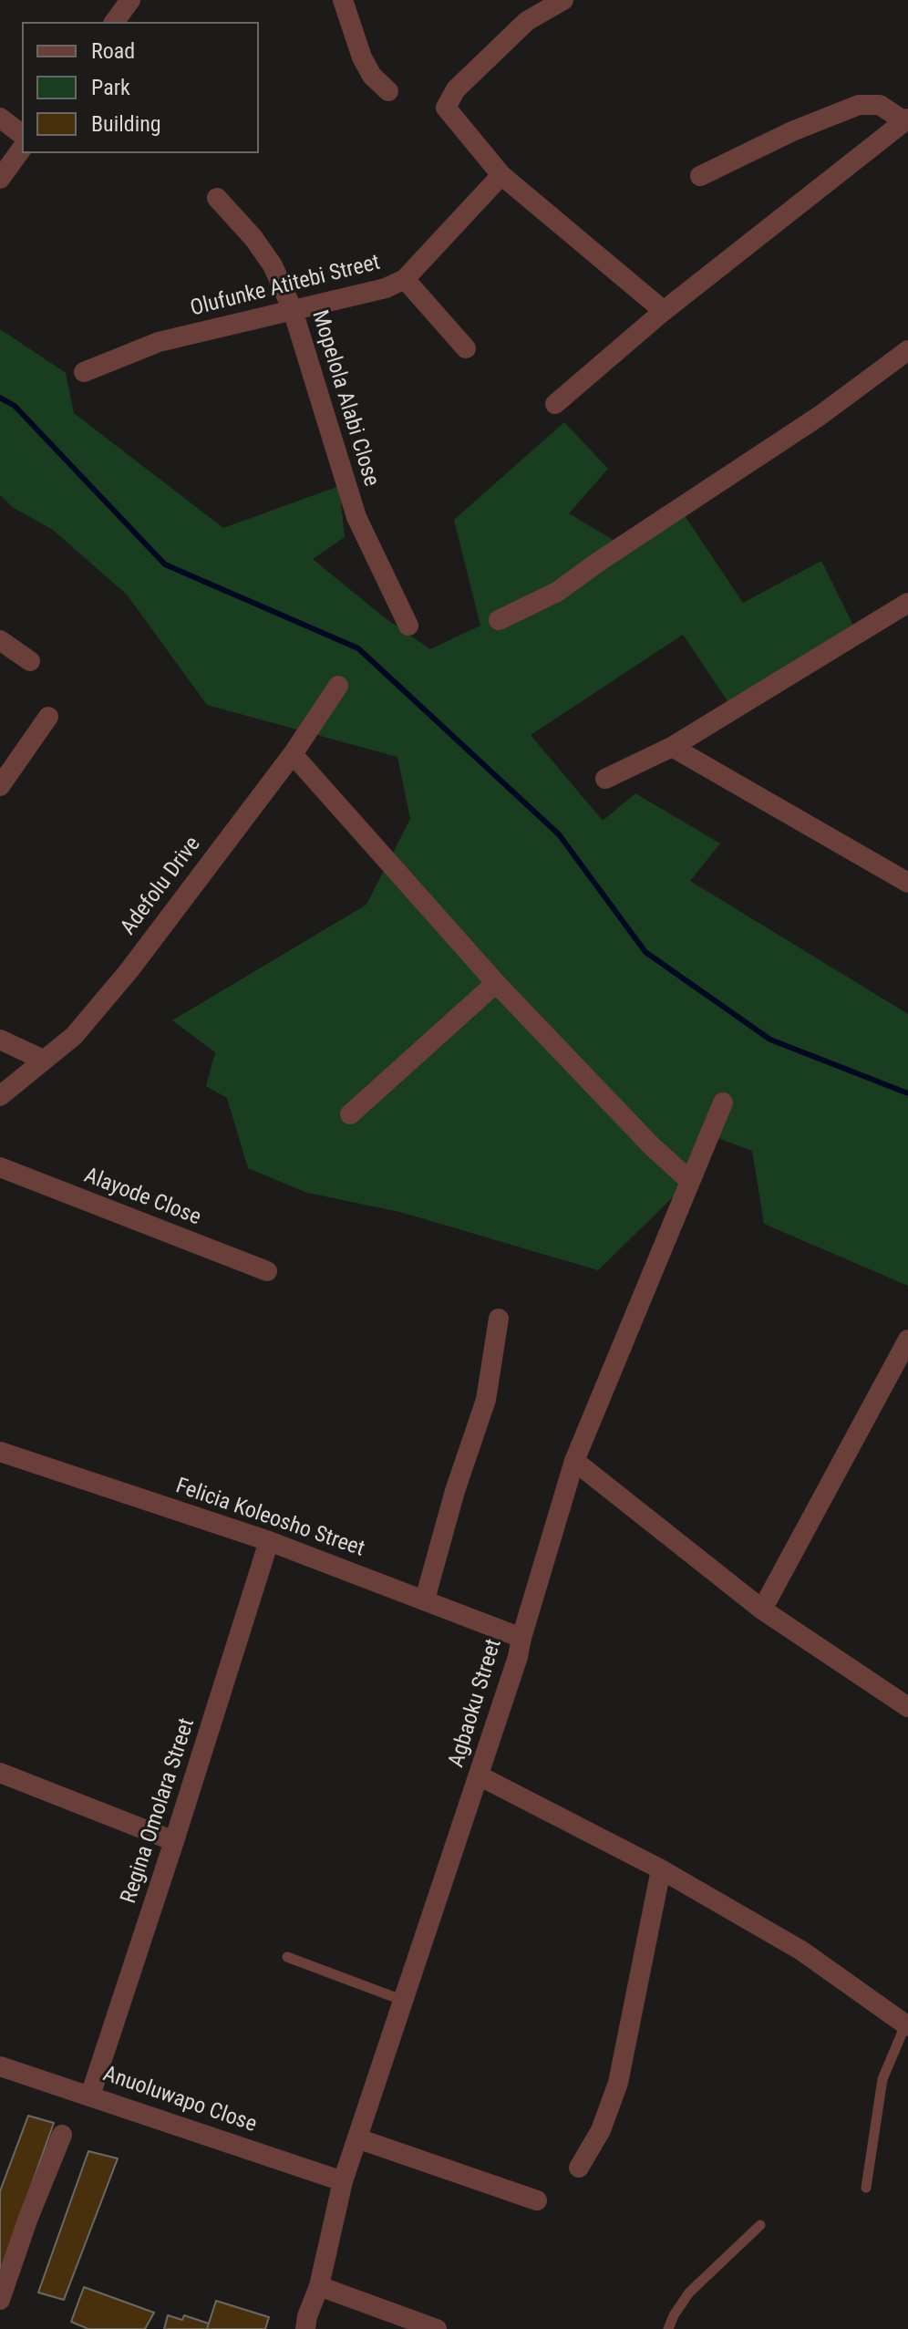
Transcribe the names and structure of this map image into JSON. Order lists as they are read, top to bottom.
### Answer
{
  "streets": {
    "street": [
      "Olufunke Atitebi Street",
      "Mopelola Alabi Close",
      "Adefolu Drive",
      "Alayode Close",
      "Felicia Koleosho Street",
      "Agbaoku Street",
      "Regina Omolara Street",
      "Anuoluwapo Close"
    ]
  },
  "crossings": [
    ["Olufunke Atitebi Street", "Mopelola Alabi Close"],
    ["Felicia Koleosho Street", "Agbaoku Street"],
    ["Felicia Koleosho Street", "Regina Omolara Street"],
    ["Agbaoku Street", "Anuoluwapo Close"],
    ["Regina Omolara Street", "Anuoluwapo Close"]
  ],
  "legend": ["Road", "Park", "Building"]
}
